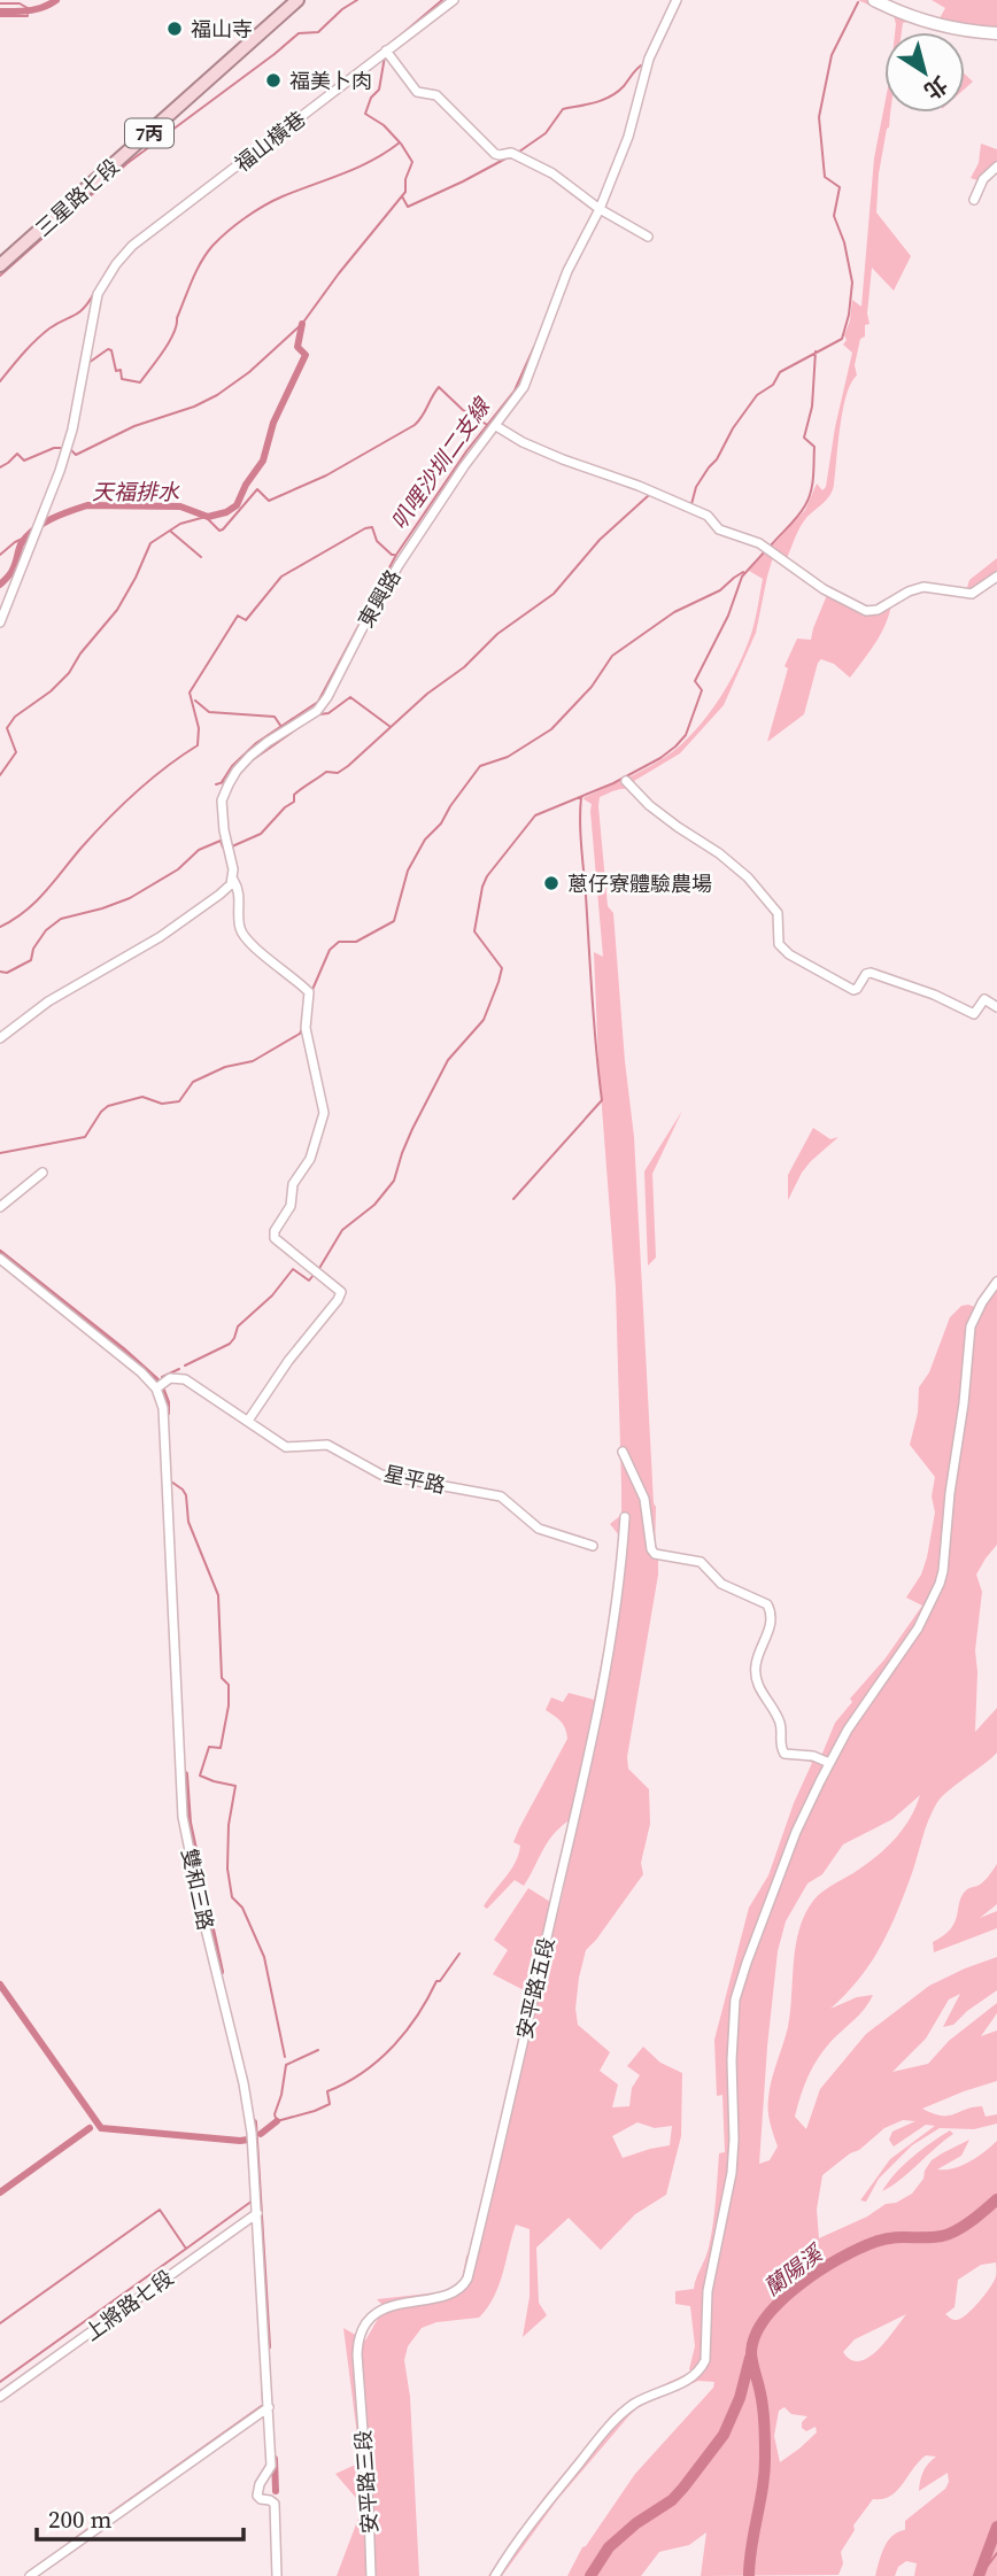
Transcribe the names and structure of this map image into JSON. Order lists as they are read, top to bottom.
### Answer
{
  "streets": {
    "main road": ["7丙", "三星路七段"],
    "street": [
      "福山橫巷",
      "東興路",
      "星平路",
      "雙和三路",
      "安平路五段",
      "上將路七段",
      "安平路三段"
    ]
  },
  "crossings": [
    ["東興路", "星平路"],
    ["星平路", "雙和三路"],
    ["雙和三路", "上將路七段"],
    ["安平路五段", "安平路三段"]
  ],
  "water": ["叭哩沙圳二支線", "天福排水", "蘭陽溪"],
  "places": ["福山寺", "福美卜肉", "蔥仔寮體驗農場"],
  "scale_bar": "200 m",
  "north": "bottom right"
}
